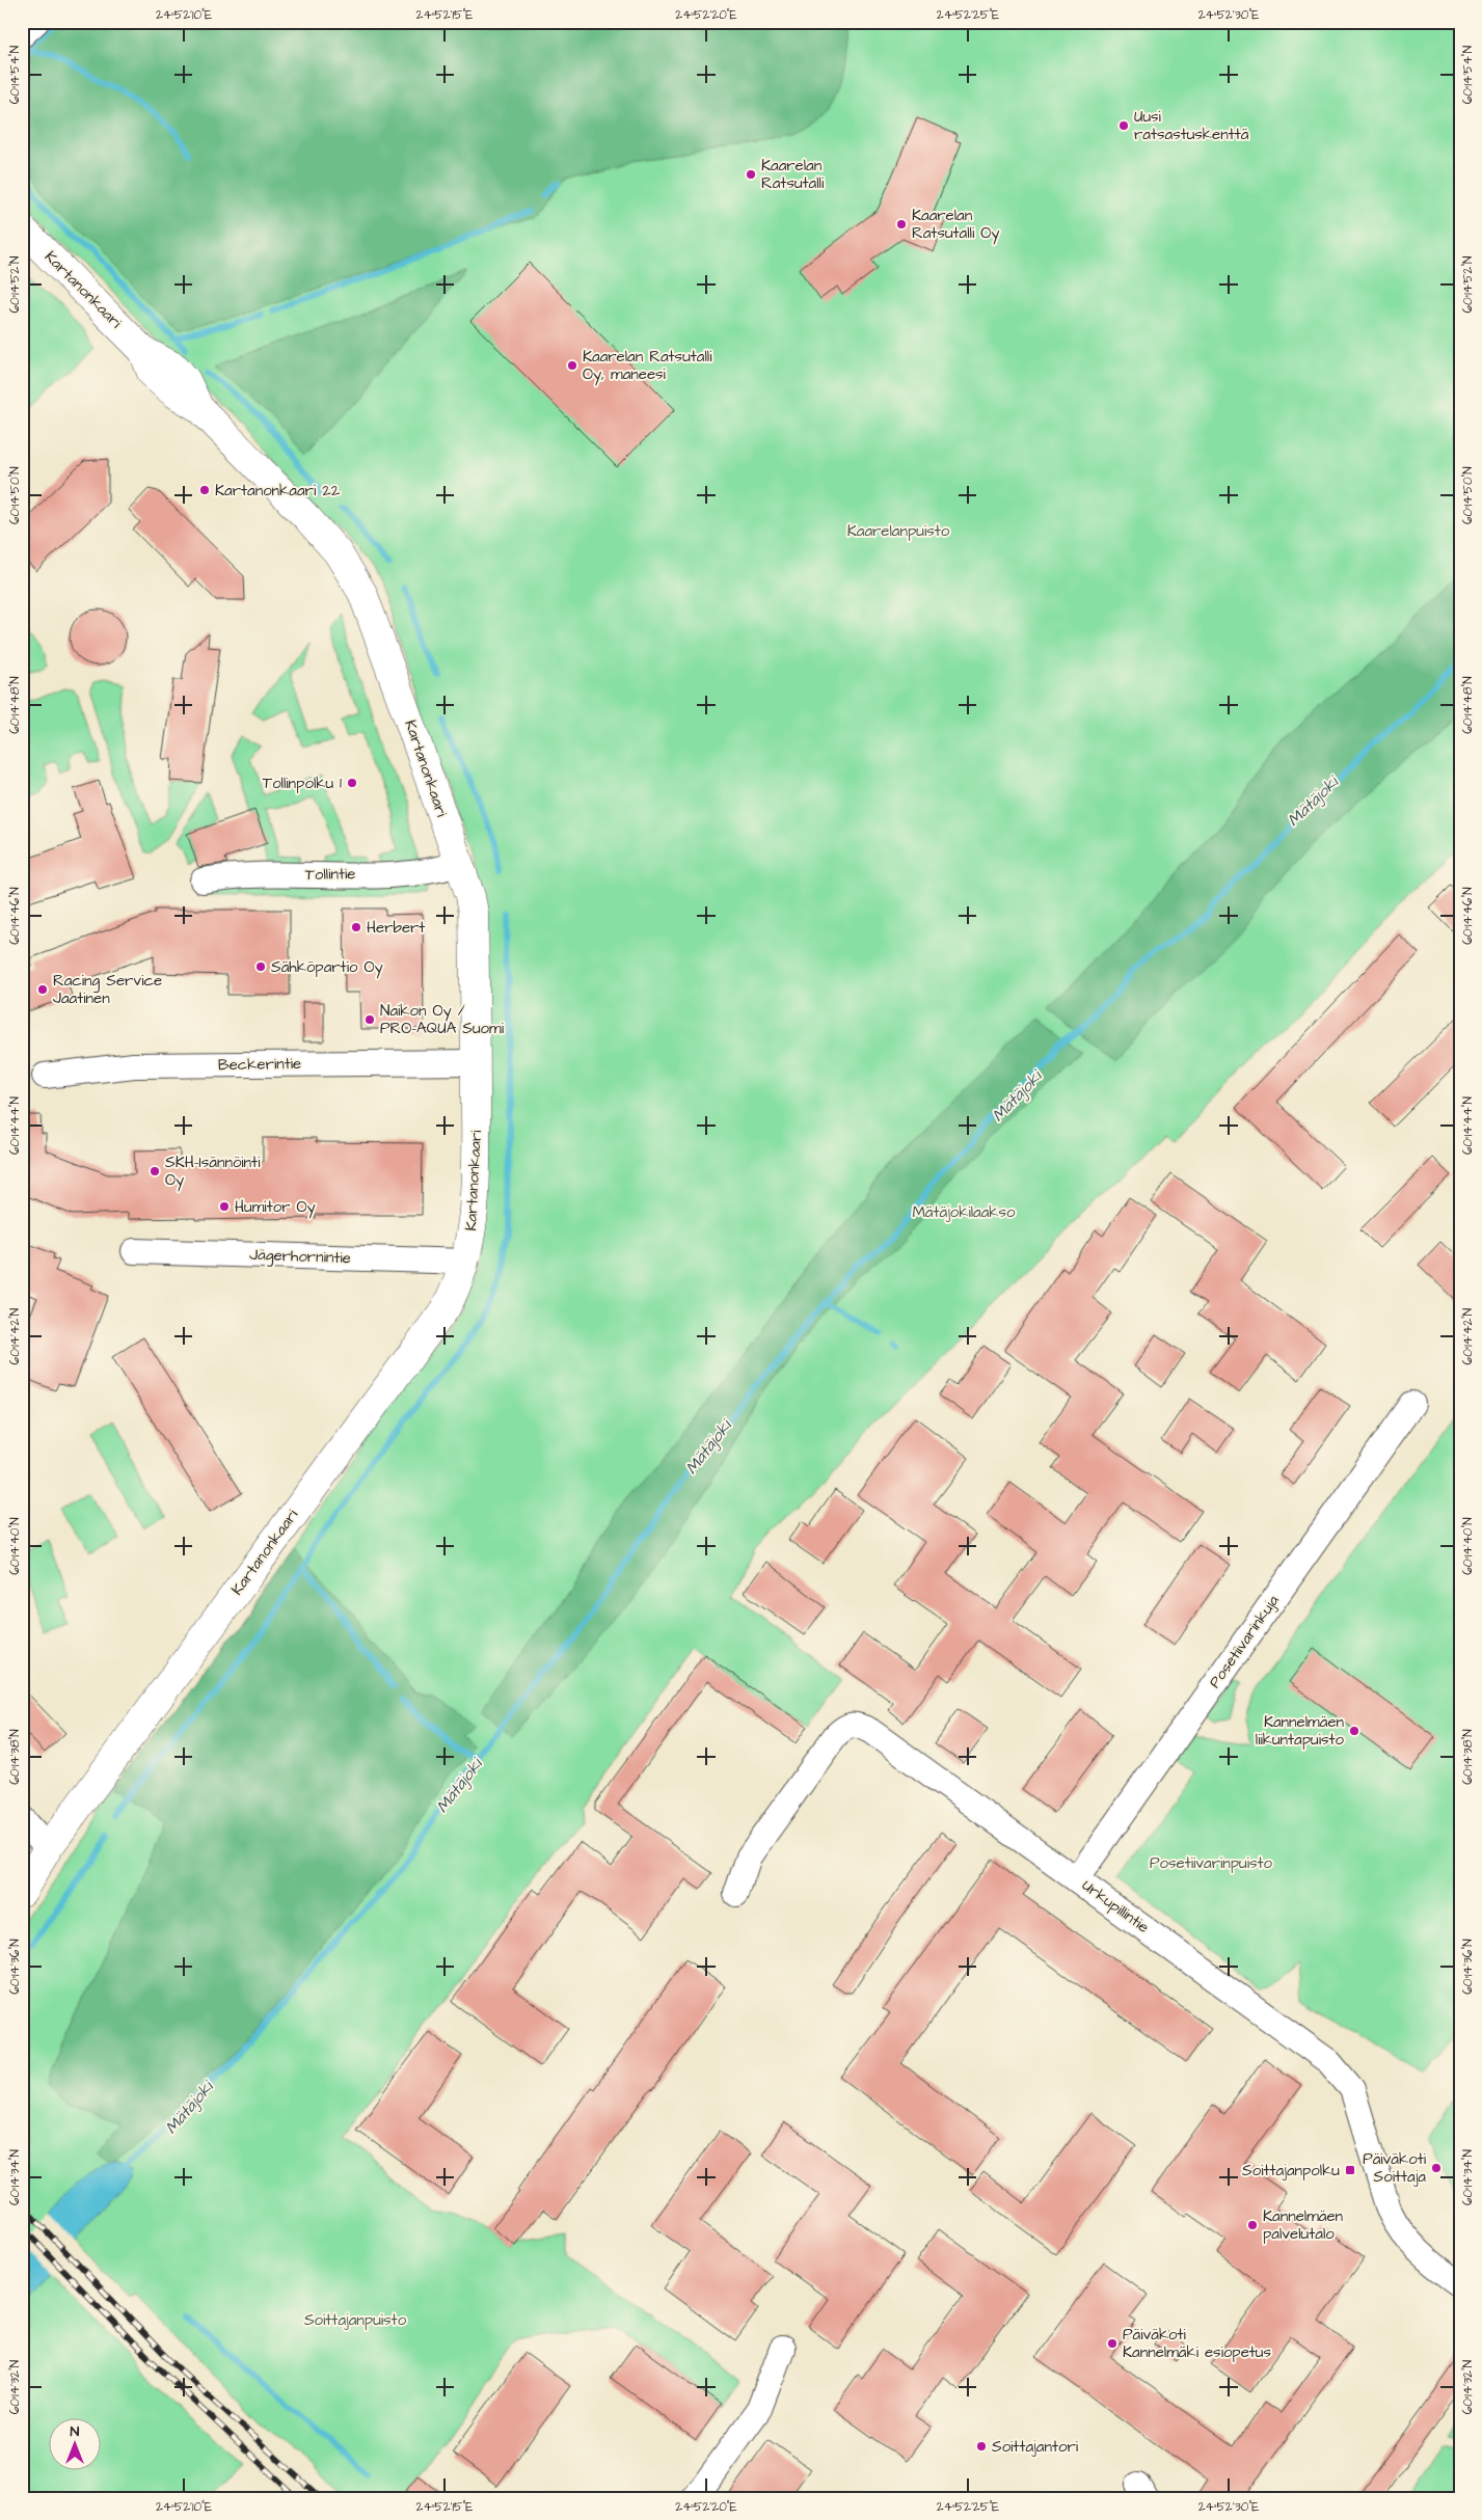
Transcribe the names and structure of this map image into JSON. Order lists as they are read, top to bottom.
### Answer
{
  "streets": {
    "street": [
      "Kartanonkaari",
      "Tollintie",
      "Beckerintie",
      "Jägerhornintie",
      "Posetiivarinkuja",
      "Urkupillintie"
    ]
  },
  "crossings": [
    ["Kartanonkaari", "Tollintie"],
    ["Kartanonkaari", "Beckerintie"],
    ["Kartanonkaari", "Jägerhornintie"],
    ["Posetiivarinkuja", "Urkupillintie"]
  ],
  "water": ["Mätäjoki"],
  "parks": [
    "Kaarelanpuisto",
    "Mätäjokilaakso",
    "Posetiivarinpuisto",
    "Soittajanpuisto"
  ],
  "places": {
    "other": [
      "Uusi ratsastuskenttä",
      "Kaarelan Ratsutalli",
      "Kaarelan Ratsutalli Oy",
      "Kaarelan Ratsutalli Oy, maneesi",
      "Kartanonkaari 22",
      "Tollinpolku 1",
      "Herbert",
      "Sähköpartio Oy",
      "Racing Service Jaatinen",
      "Naikon Oy / PRO-AQUA Suomi",
      "SKH-Isännöinti Oy",
      "Humitor Oy",
      "Kannelmäen liikuntapuisto",
      "Päiväkoti Soittaja",
      "Kannelmäen palvelutalo",
      "Päiväkoti Kannelmäki esiopetus",
      "Soittajantori"
    ],
    "transit": ["Soittajanpolku"]
  },
  "north": "top",
  "coordinates": [
    "24°52'10\"E",
    "24°52'15\"E",
    "24°52'20\"E",
    "24°52'25\"E",
    "24°52'30\"E",
    "60°14'54\"N",
    "60°14'52\"N",
    "60°14'50\"N",
    "60°14'48\"N",
    "60°14'46\"N",
    "60°14'44\"N",
    "60°14'42\"N",
    "60°14'40\"N",
    "60°14'38\"N",
    "60°14'36\"N",
    "60°14'34\"N",
    "60°14'32\"N"
  ]
}
